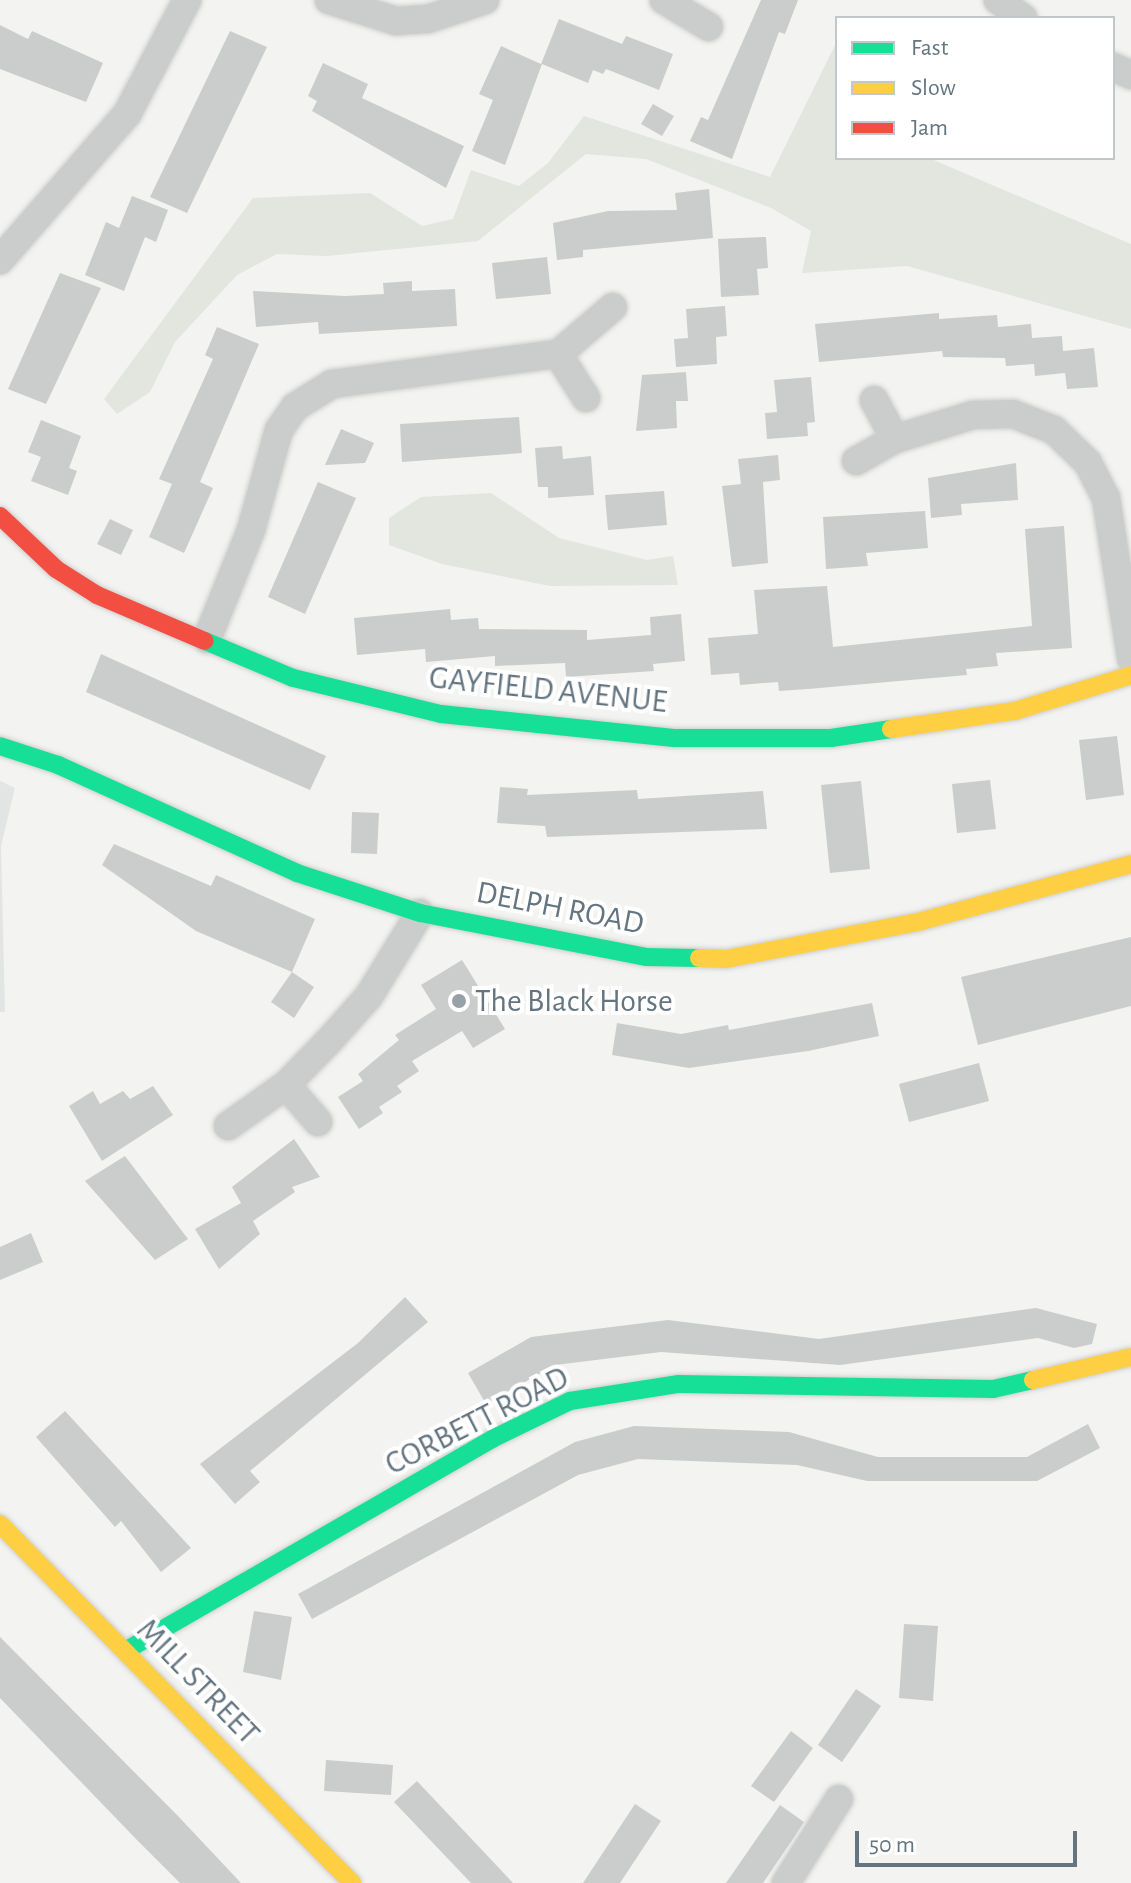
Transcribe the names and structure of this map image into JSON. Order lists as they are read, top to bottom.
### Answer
{
  "streets": {
    "street": [
      "GAYFIELD AVENUE",
      "DELPH ROAD",
      "CORBETT ROAD",
      "MILL STREET"
    ]
  },
  "crossings": [
    ["CORBETT ROAD", "MILL STREET"]
  ],
  "places": ["The Black Horse"],
  "legend": ["Fast", "Slow", "Jam"],
  "scale_bar": "50 m"
}
